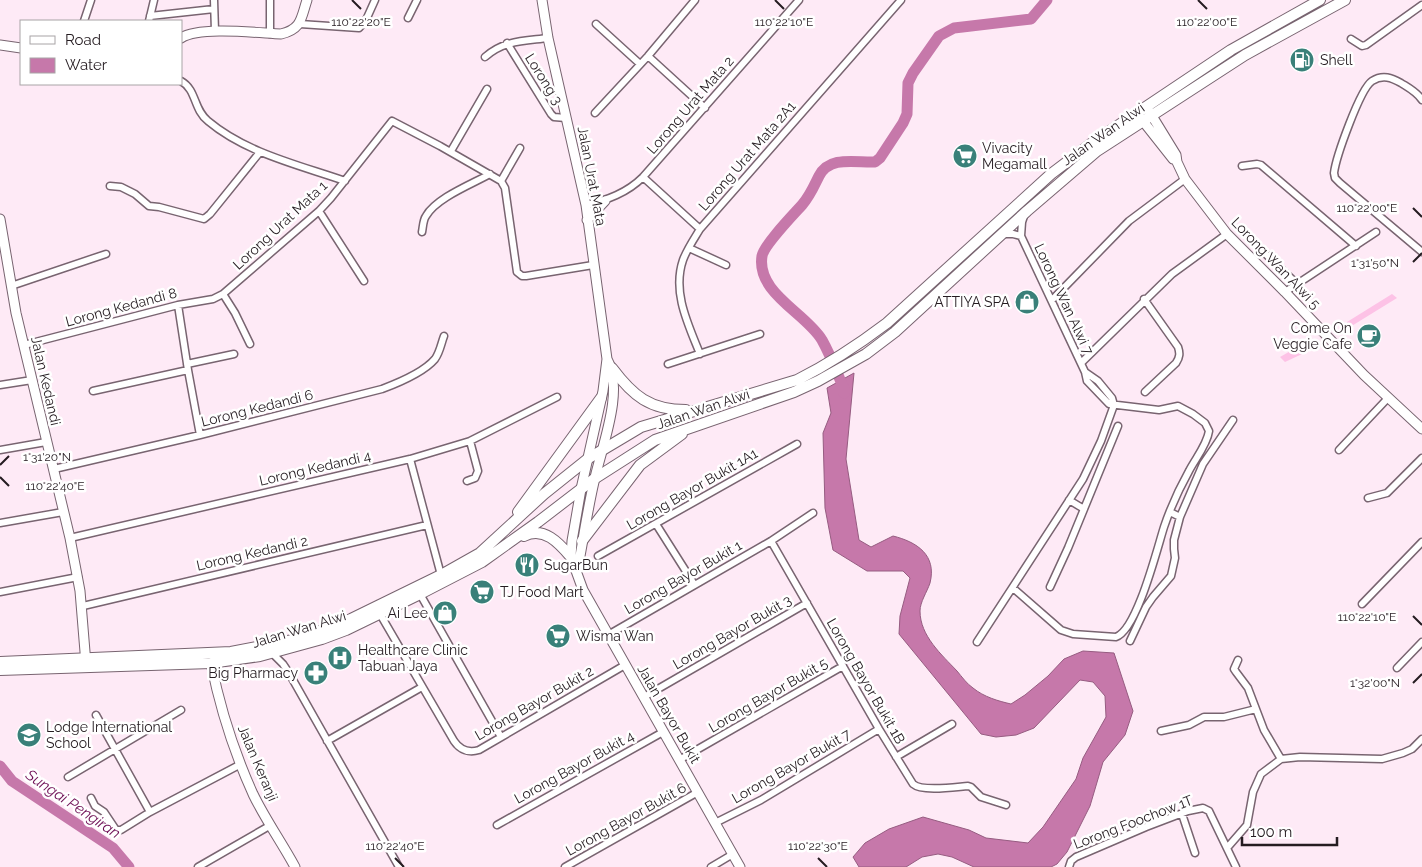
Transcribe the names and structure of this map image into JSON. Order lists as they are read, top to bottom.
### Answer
{
  "streets": {
    "main road": ["Jalan Wan Alwi"],
    "street": [
      "Lorong 3",
      "Lorong Urat Mata 2",
      "Lorong Urat Mata 2A1",
      "Jalan Urat Mata",
      "Lorong Urat Mata 1",
      "Lorong Wan Alwi 5",
      "Lorong Wan Alwi 7",
      "Lorong Kedandi 8",
      "Jalan Kedandi",
      "Lorong Kedandi 6",
      "Lorong Kedandi 4",
      "Lorong Bayor Bukit 1A1",
      "Lorong Kedandi 2",
      "Lorong Bayor Bukit 1",
      "Lorong Bayor Bukit 3",
      "Lorong Bayor Bukit 1B",
      "Lorong Bayor Bukit 5",
      "Lorong Bayor Bukit 2",
      "Jalan Bayor Bukit",
      "Jalan Keranji",
      "Lorong Bayor Bukit 7",
      "Lorong Bayor Bukit 4",
      "Lorong Bayor Bukit 6",
      "Lorong Foochow 1T"
    ]
  },
  "crossings": [
    ["Lorong 3", "Jalan Urat Mata"],
    ["Lorong Urat Mata 2", "Jalan Urat Mata"],
    ["Jalan Wan Alwi", "Lorong Wan Alwi 5"],
    ["Jalan Wan Alwi", "Jalan Kedandi"],
    ["Jalan Wan Alwi", "Lorong Bayor Bukit 2"],
    ["Jalan Wan Alwi", "Jalan Keranji"],
    ["Lorong Urat Mata 1", "Lorong Kedandi 8"],
    ["Lorong Kedandi 8", "Jalan Kedandi"],
    ["Jalan Kedandi", "Lorong Kedandi 6"],
    ["Jalan Kedandi", "Lorong Kedandi 4"],
    ["Jalan Kedandi", "Lorong Kedandi 2"],
    ["Lorong Bayor Bukit 1", "Lorong Bayor Bukit 1B"],
    ["Lorong Bayor Bukit 1", "Jalan Bayor Bukit"],
    ["Lorong Bayor Bukit 3", "Lorong Bayor Bukit 1B"],
    ["Lorong Bayor Bukit 3", "Jalan Bayor Bukit"],
    ["Lorong Bayor Bukit 1B", "Lorong Bayor Bukit 5"],
    ["Lorong Bayor Bukit 1B", "Lorong Bayor Bukit 7"],
    ["Lorong Bayor Bukit 5", "Jalan Bayor Bukit"],
    ["Lorong Bayor Bukit 2", "Jalan Bayor Bukit"],
    ["Jalan Bayor Bukit", "Lorong Bayor Bukit 7"],
    ["Jalan Bayor Bukit", "Lorong Bayor Bukit 4"],
    ["Jalan Bayor Bukit", "Lorong Bayor Bukit 6"]
  ],
  "water": ["Sungai Pengiran"],
  "places": {
    "fuel station": ["Shell"],
    "supermarket": ["Vivacity Megamall", "TJ Food Mart", "Wisma Wan"],
    "shop": ["ATTIYA SPA", "Ai Lee"],
    "cafe": ["Come On Veggie Cafe"],
    "restaurant": ["SugarBun"],
    "hospital": ["Healthcare Clinic Tabuan Jaya"],
    "pharmacy": ["Big Pharmacy"],
    "school or university": ["Lodge International School"]
  },
  "legend": ["Road", "Water"],
  "scale_bar": "100 m",
  "coordinates": [
    "110°22'20\"E",
    "110°22'10\"E",
    "110°22'00\"E",
    "1°31'50\"N",
    "1°31'20\"N",
    "110°22'40\"E",
    "1°32'00\"N",
    "110°22'30\"E"
  ]
}
